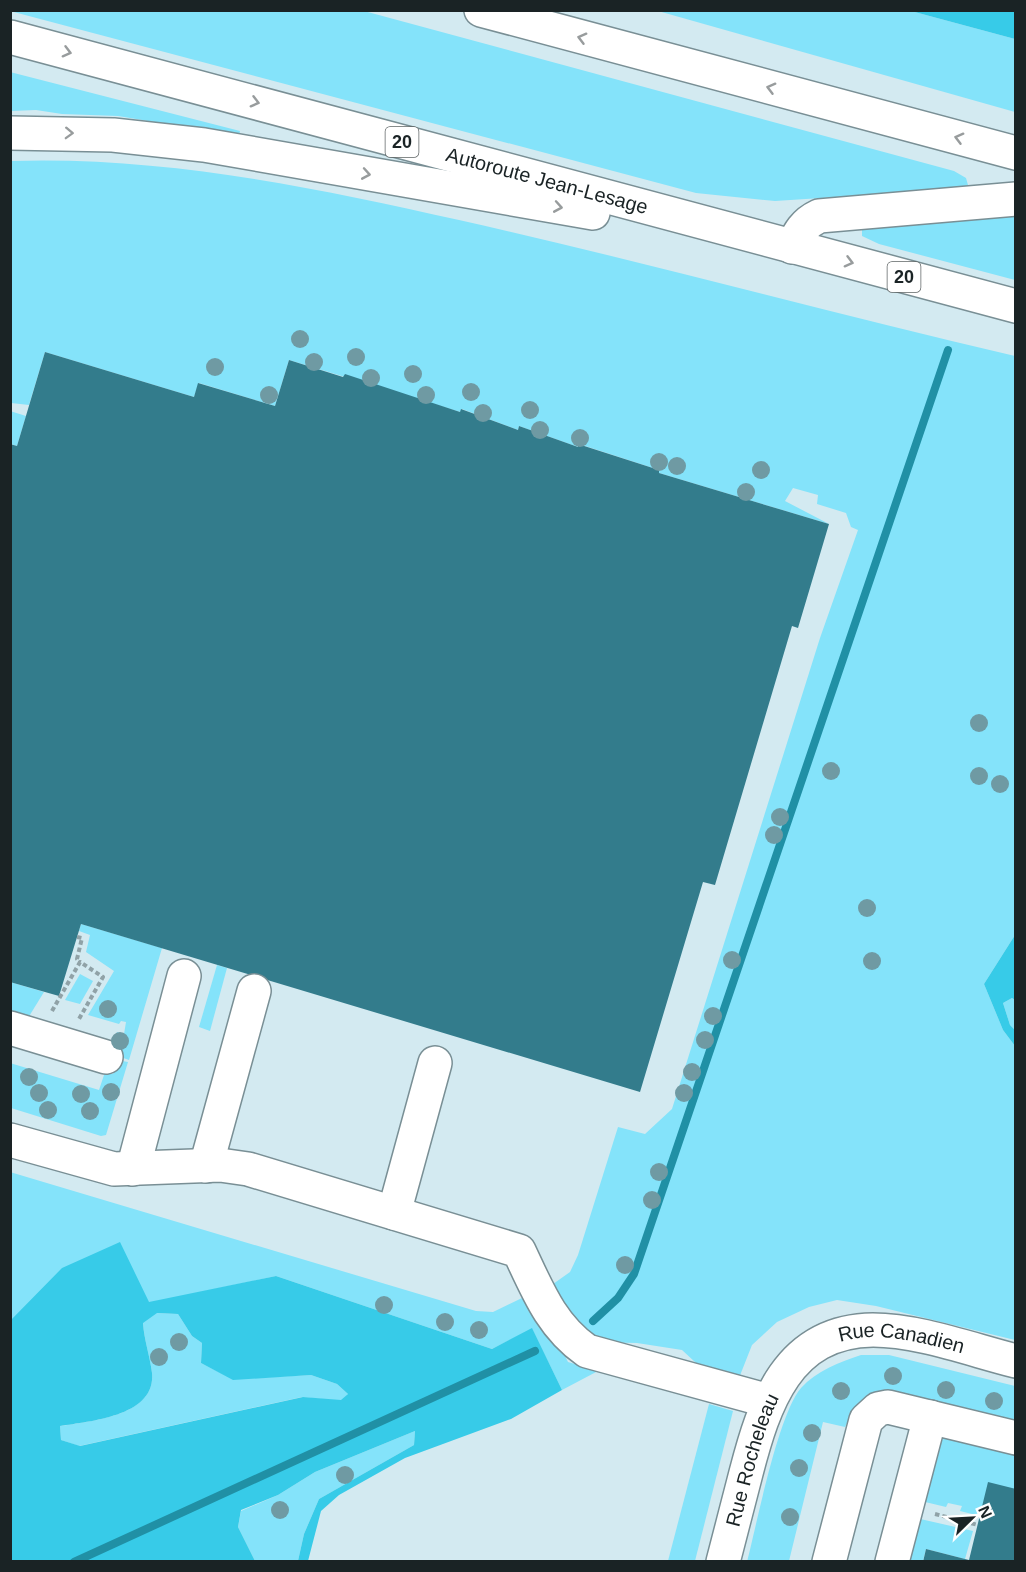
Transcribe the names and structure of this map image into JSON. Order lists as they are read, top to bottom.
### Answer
{
  "streets": {
    "main road": [
      "20",
      "Autoroute Jean-Lesage",
      "Rue Canadien",
      "Rue Rocheleau"
    ]
  },
  "crossings": [
    ["Rue Canadien", "Rue Rocheleau"]
  ],
  "north": "top right"
}
